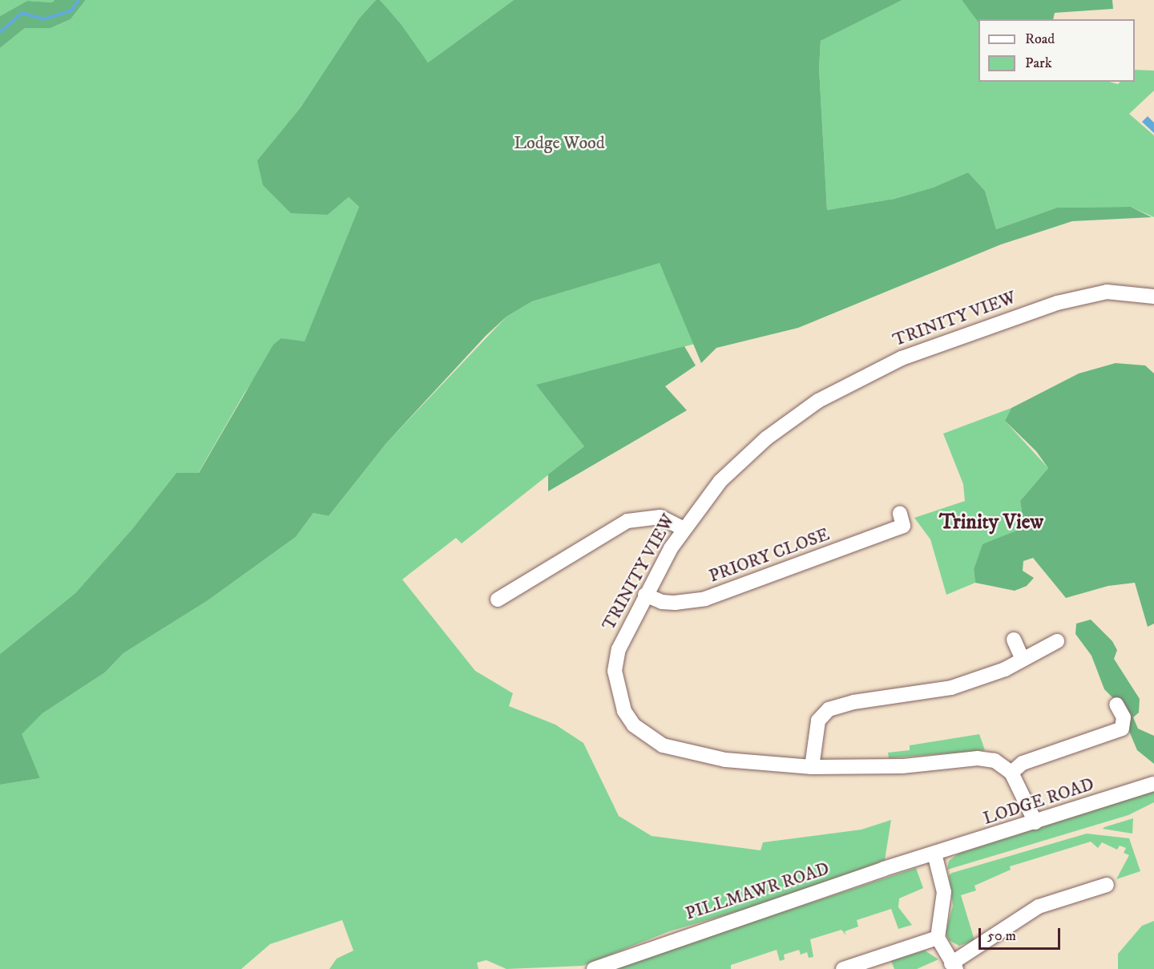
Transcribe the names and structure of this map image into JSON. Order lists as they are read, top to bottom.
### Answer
{
  "streets": {
    "street": [
      "TRINITY VIEW",
      "PRIORY CLOSE",
      "LODGE ROAD",
      "PILLMAWR ROAD"
    ]
  },
  "crossings": [
    ["TRINITY VIEW", "PRIORY CLOSE"],
    ["LODGE ROAD", "PILLMAWR ROAD"]
  ],
  "districts": ["Trinity View"],
  "parks": ["Lodge Wood"],
  "legend": ["Road", "Park"],
  "scale_bar": "50 m"
}
